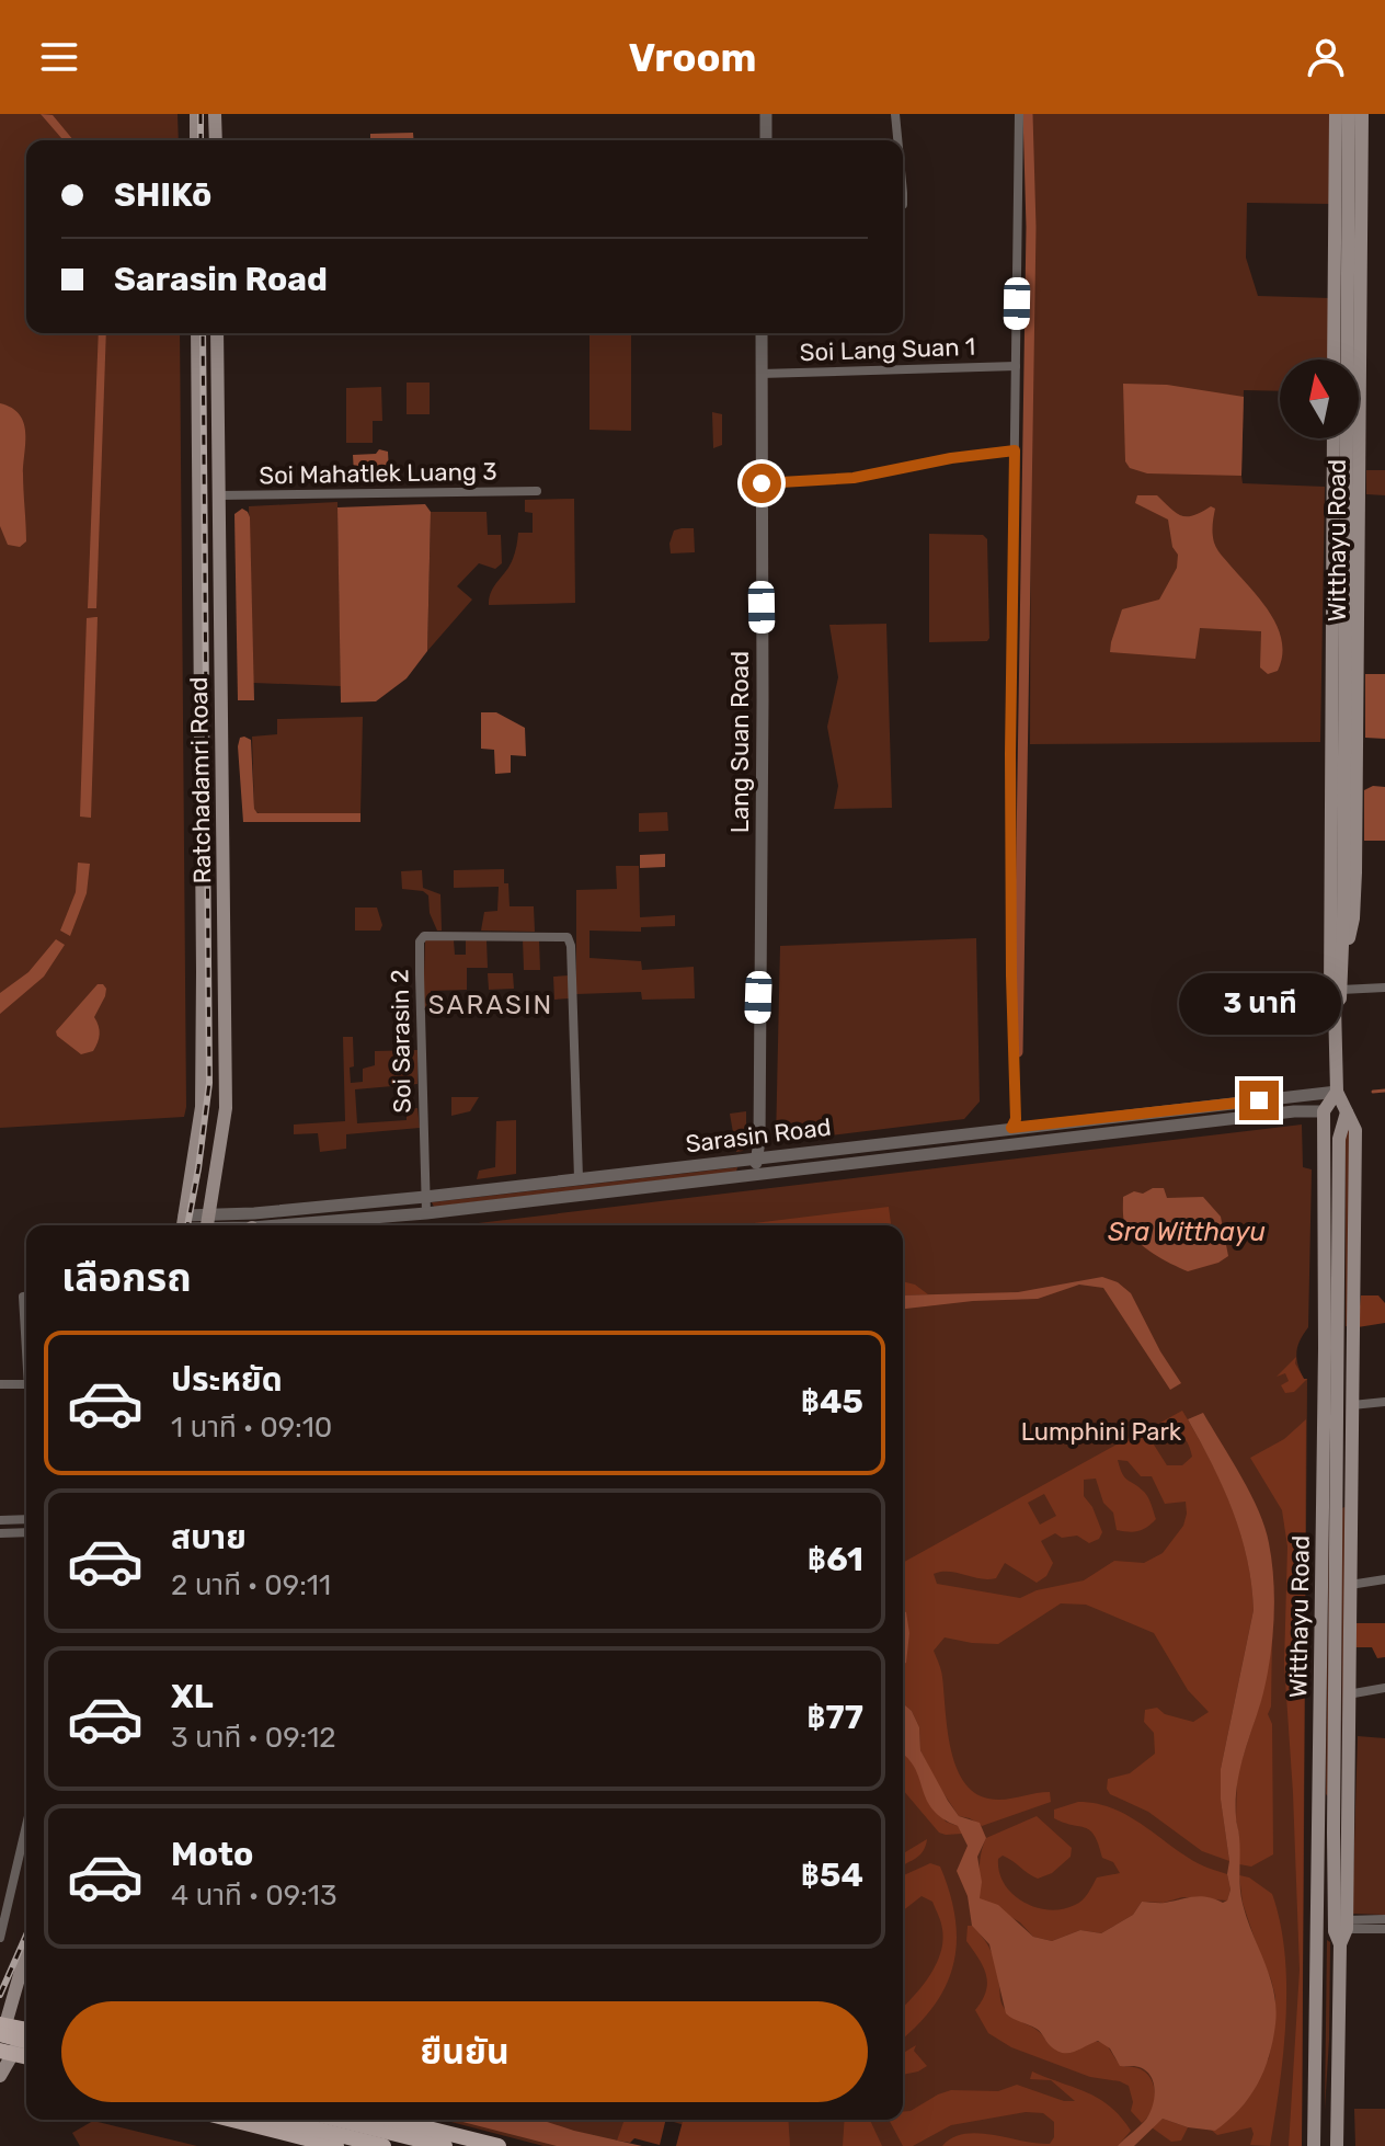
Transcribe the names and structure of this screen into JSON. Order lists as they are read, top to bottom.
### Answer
{
  "streets": {
    "main road": ["Witthayu Road", "Ratchadamri Road"],
    "street": [
      "Soi Lang Suan 1",
      "Soi Mahatlek Luang 3",
      "Lang Suan Road",
      "Soi Sarasin 2",
      "Sarasin Road"
    ]
  },
  "crossings": [
    ["Soi Lang Suan 1", "Lang Suan Road"],
    ["Soi Mahatlek Luang 3", "Ratchadamri Road"],
    ["Witthayu Road", "Sarasin Road"],
    ["Lang Suan Road", "Sarasin Road"],
    ["Ratchadamri Road", "Sarasin Road"],
    ["Soi Sarasin 2", "Sarasin Road"]
  ],
  "districts": ["SARASIN"],
  "water": ["Sra Witthayu"],
  "parks": ["Lumphini Park"],
  "north": "top",
  "page": {
    "header": "Vroom",
    "banner": ["SHIKō", "Sarasin Road"],
    "bubble": "3 นาที",
    "heading": "เลือกรถ",
    "list": [
      {
        "name": "ประหยัด",
        "note": "1 นาที · 09:10",
        "value": "฿45"
      },
      {
        "name": "สบาย",
        "note": "2 นาที · 09:11",
        "value": "฿61"
      },
      {
        "name": "XL",
        "note": "3 นาที · 09:12",
        "value": "฿77"
      },
      {
        "name": "Moto",
        "note": "4 นาที · 09:13",
        "value": "฿54"
      }
    ],
    "buttons": "ยืนยัน"
  }
}
